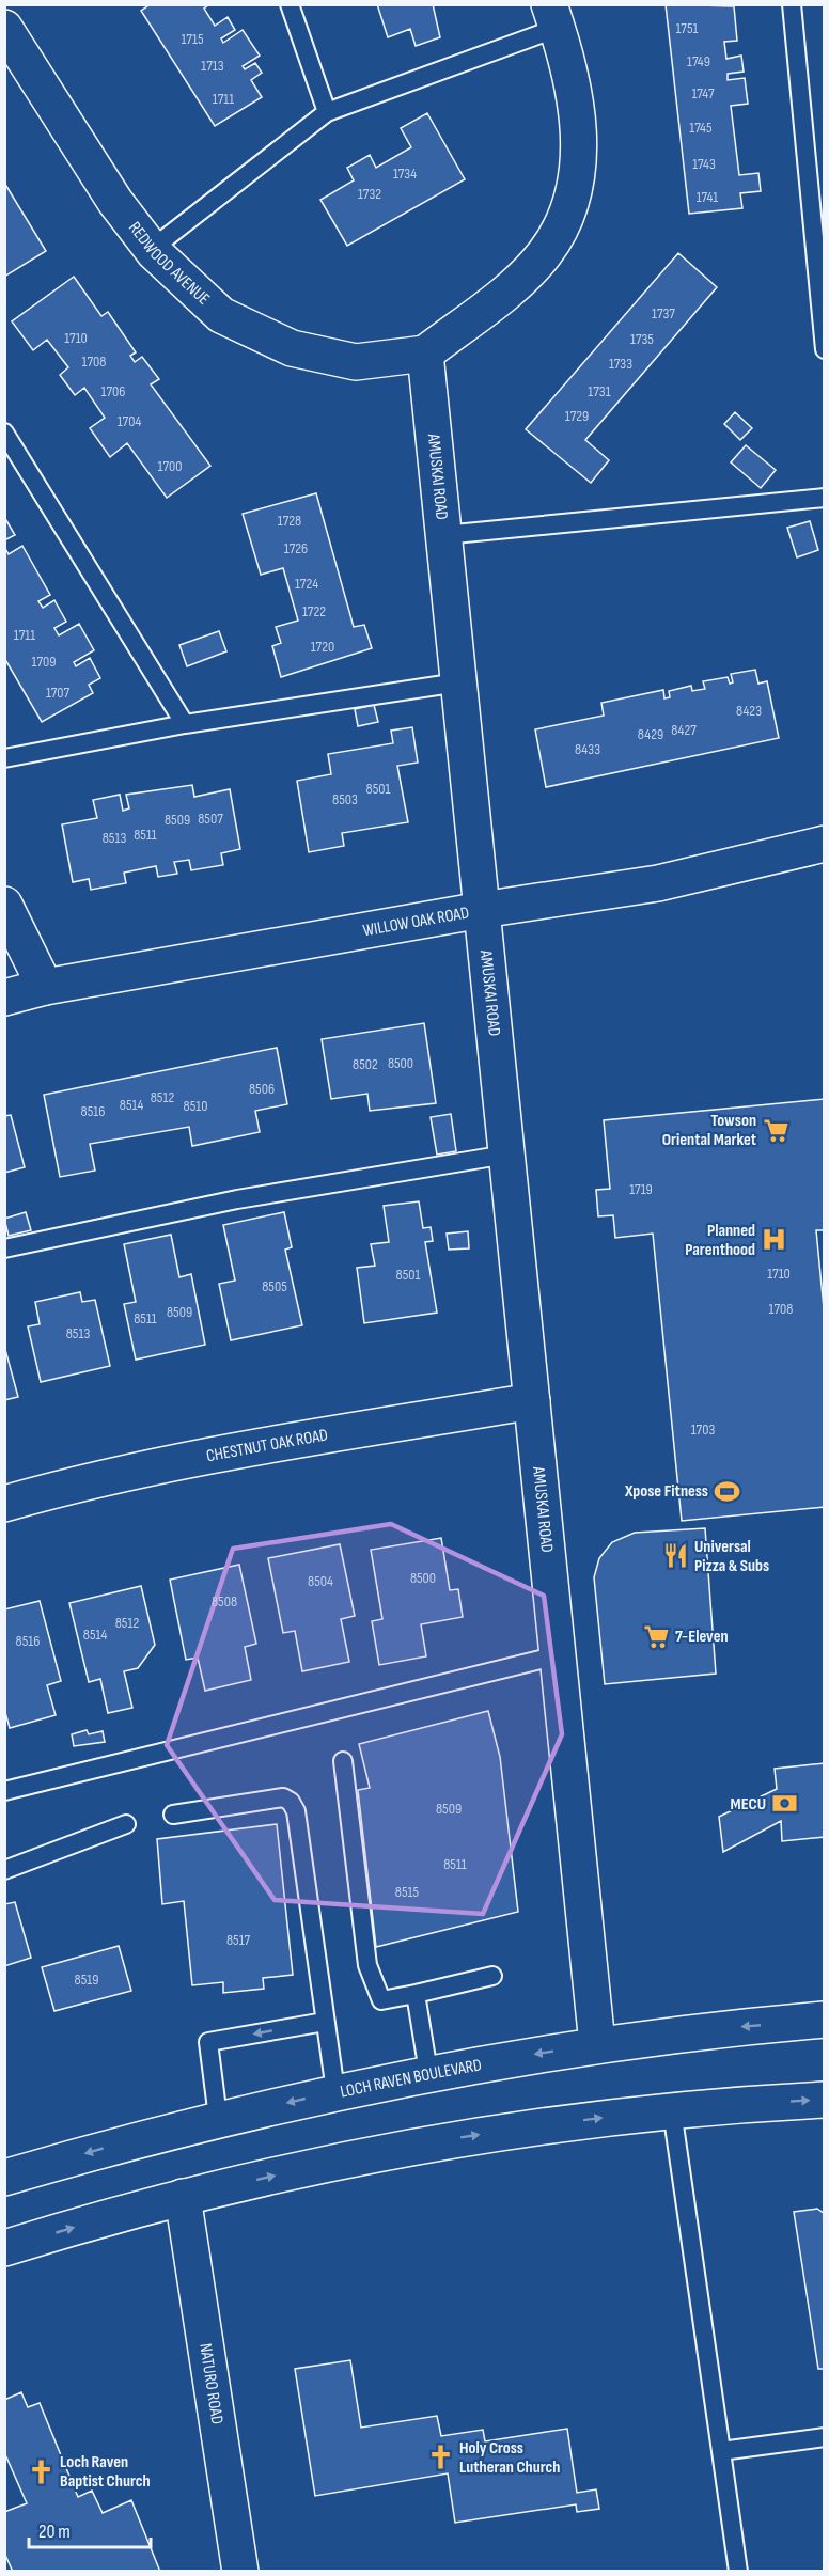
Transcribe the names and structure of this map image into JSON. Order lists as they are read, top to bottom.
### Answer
{
  "streets": {
    "street": [
      "REDWOOD AVENUE",
      "AMUSKAI ROAD",
      "WILLOW OAK ROAD",
      "CHESTNUT OAK ROAD",
      "LOCH RAVEN BOULEVARD",
      "NATURO ROAD"
    ]
  },
  "crossings": [
    ["REDWOOD AVENUE", "AMUSKAI ROAD"],
    ["AMUSKAI ROAD", "WILLOW OAK ROAD"],
    ["AMUSKAI ROAD", "CHESTNUT OAK ROAD"],
    ["AMUSKAI ROAD", "LOCH RAVEN BOULEVARD"]
  ],
  "places": {
    "supermarket": ["Towson Oriental Market", "7-Eleven"],
    "hospital": ["Planned Parenthood"],
    "sports": ["Xpose Fitness"],
    "restaurant": ["Universal Pizza & Subs"],
    "bank": ["MECU"],
    "church": ["Holy Cross Lutheran Church", "Loch Raven Baptist Church"]
  },
  "house_numbers": [
    "1751",
    "1715",
    "1749",
    "1713",
    "1747",
    "1711",
    "1745",
    "1743",
    "1734",
    "1732",
    "1741",
    "1737",
    "1710",
    "1735",
    "1708",
    "1733",
    "1706",
    "1731",
    "1729",
    "1704",
    "1700",
    "1728",
    "1726",
    "1724",
    "1722",
    "1711",
    "1720",
    "1709",
    "1707",
    "8423",
    "8427",
    "8429",
    "8433",
    "8501",
    "8503",
    "8507",
    "8509",
    "8511",
    "8513",
    "8500",
    "8502",
    "8506",
    "8512",
    "8514",
    "8510",
    "8516",
    "1719",
    "1710",
    "8501",
    "8505",
    "1708",
    "8509",
    "8511",
    "8513",
    "1703",
    "8500",
    "8504",
    "8508",
    "8512",
    "8514",
    "8516",
    "8509",
    "8511",
    "8515",
    "8517",
    "8519"
  ],
  "scale_bar": "20 m"
}
